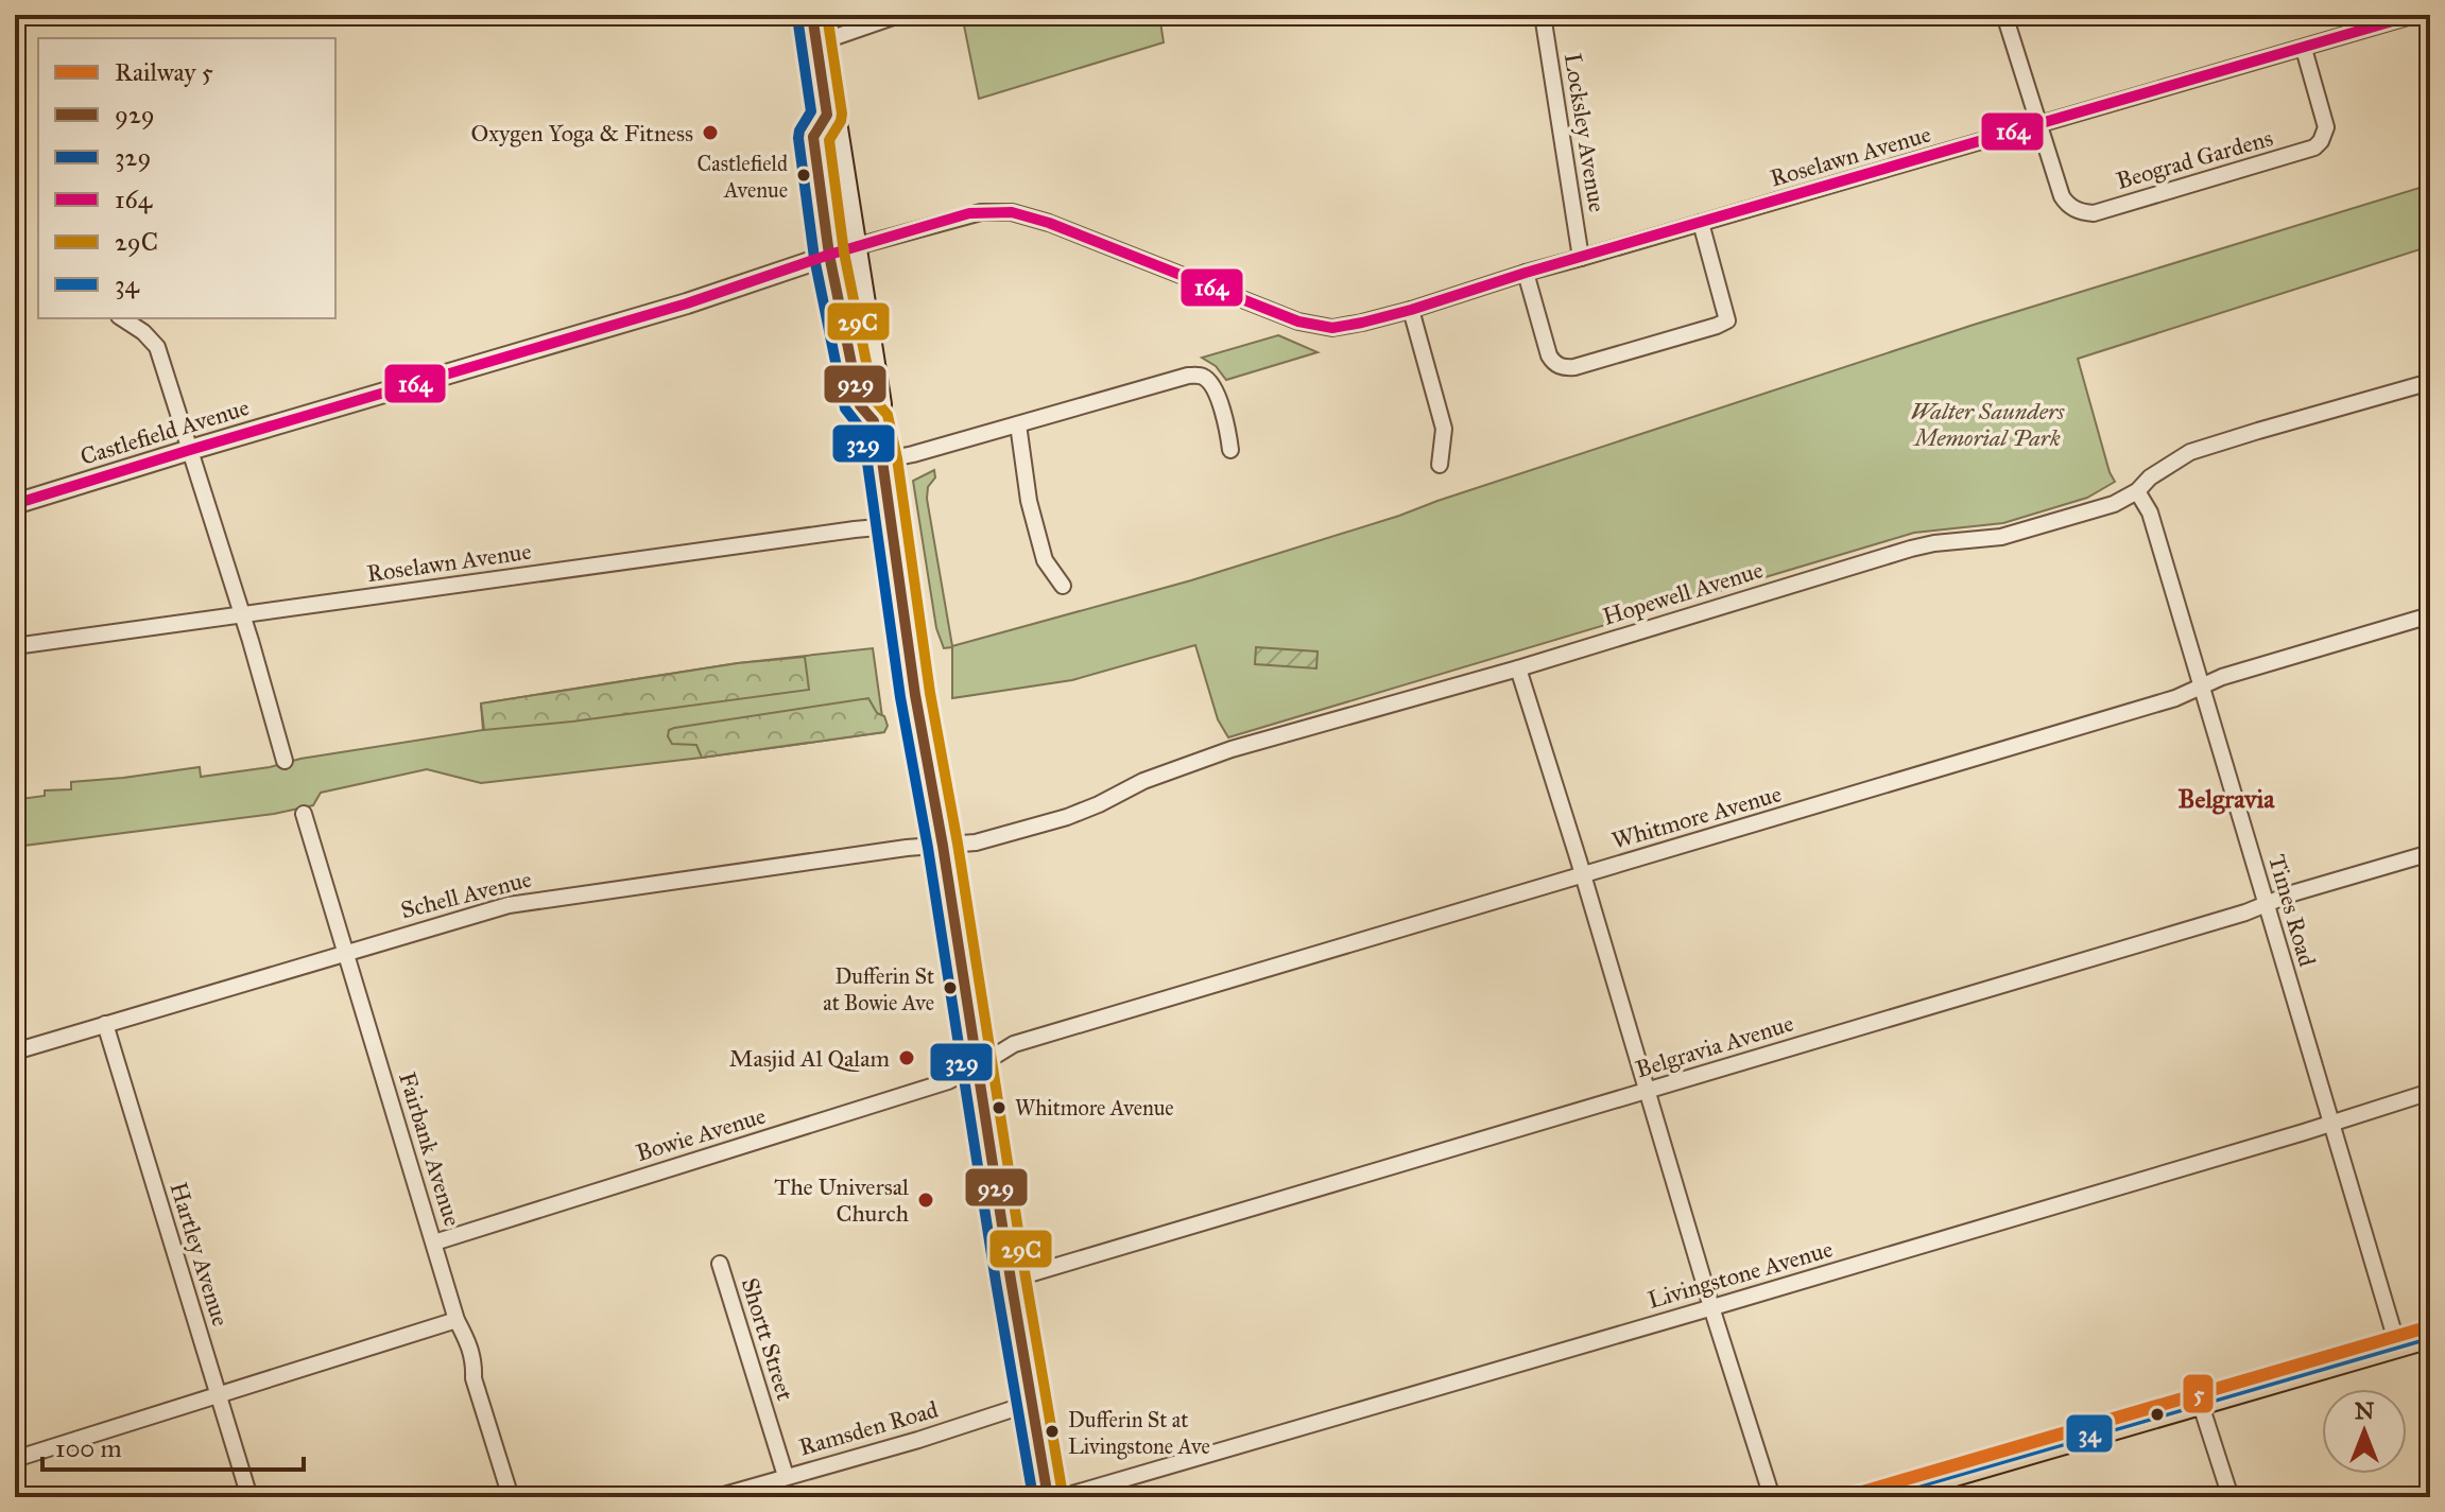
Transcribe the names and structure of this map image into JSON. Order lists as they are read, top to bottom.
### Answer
{
  "streets": {
    "street": [
      "Locksley Avenue",
      "Roselawn Avenue",
      "Beograd Gardens",
      "Castlefield Avenue",
      "Hopewell Avenue",
      "Whitmore Avenue",
      "Schell Avenue",
      "Times Road",
      "Belgravia Avenue",
      "Bowie Avenue",
      "Fairbank Avenue",
      "Hartley Avenue",
      "Livingstone Avenue",
      "Shortt Street",
      "Ramsden Road"
    ]
  },
  "crossings": [
    ["Locksley Avenue", "Roselawn Avenue"],
    ["Roselawn Avenue", "Beograd Gardens"],
    ["Roselawn Avenue", "Castlefield Avenue"],
    ["Hopewell Avenue", "Schell Avenue"],
    ["Hopewell Avenue", "Times Road"],
    ["Whitmore Avenue", "Times Road"],
    ["Whitmore Avenue", "Bowie Avenue"],
    ["Schell Avenue", "Fairbank Avenue"],
    ["Schell Avenue", "Hartley Avenue"],
    ["Times Road", "Belgravia Avenue"],
    ["Times Road", "Livingstone Avenue"],
    ["Bowie Avenue", "Fairbank Avenue"],
    ["Shortt Street", "Ramsden Road"]
  ],
  "districts": ["Belgravia"],
  "parks": ["Walter Saunders Memorial Park"],
  "places": [
    "Oxygen Yoga & Fitness",
    "Castlefield Avenue",
    "Dufferin St at Bowie Ave",
    "Masjid Al Qalam",
    "Whitmore Avenue",
    "The Universal Church",
    "Dufferin St at Livingstone Ave"
  ],
  "lines": [
    "transit line 929",
    "transit line 164",
    "transit line 29C",
    "transit line 329",
    "rail line 5",
    "transit line 34"
  ],
  "legend": [
    "Railway 5",
    "929",
    "329",
    "164",
    "29C",
    "34"
  ],
  "scale_bar": "100 m",
  "north": "top"
}
